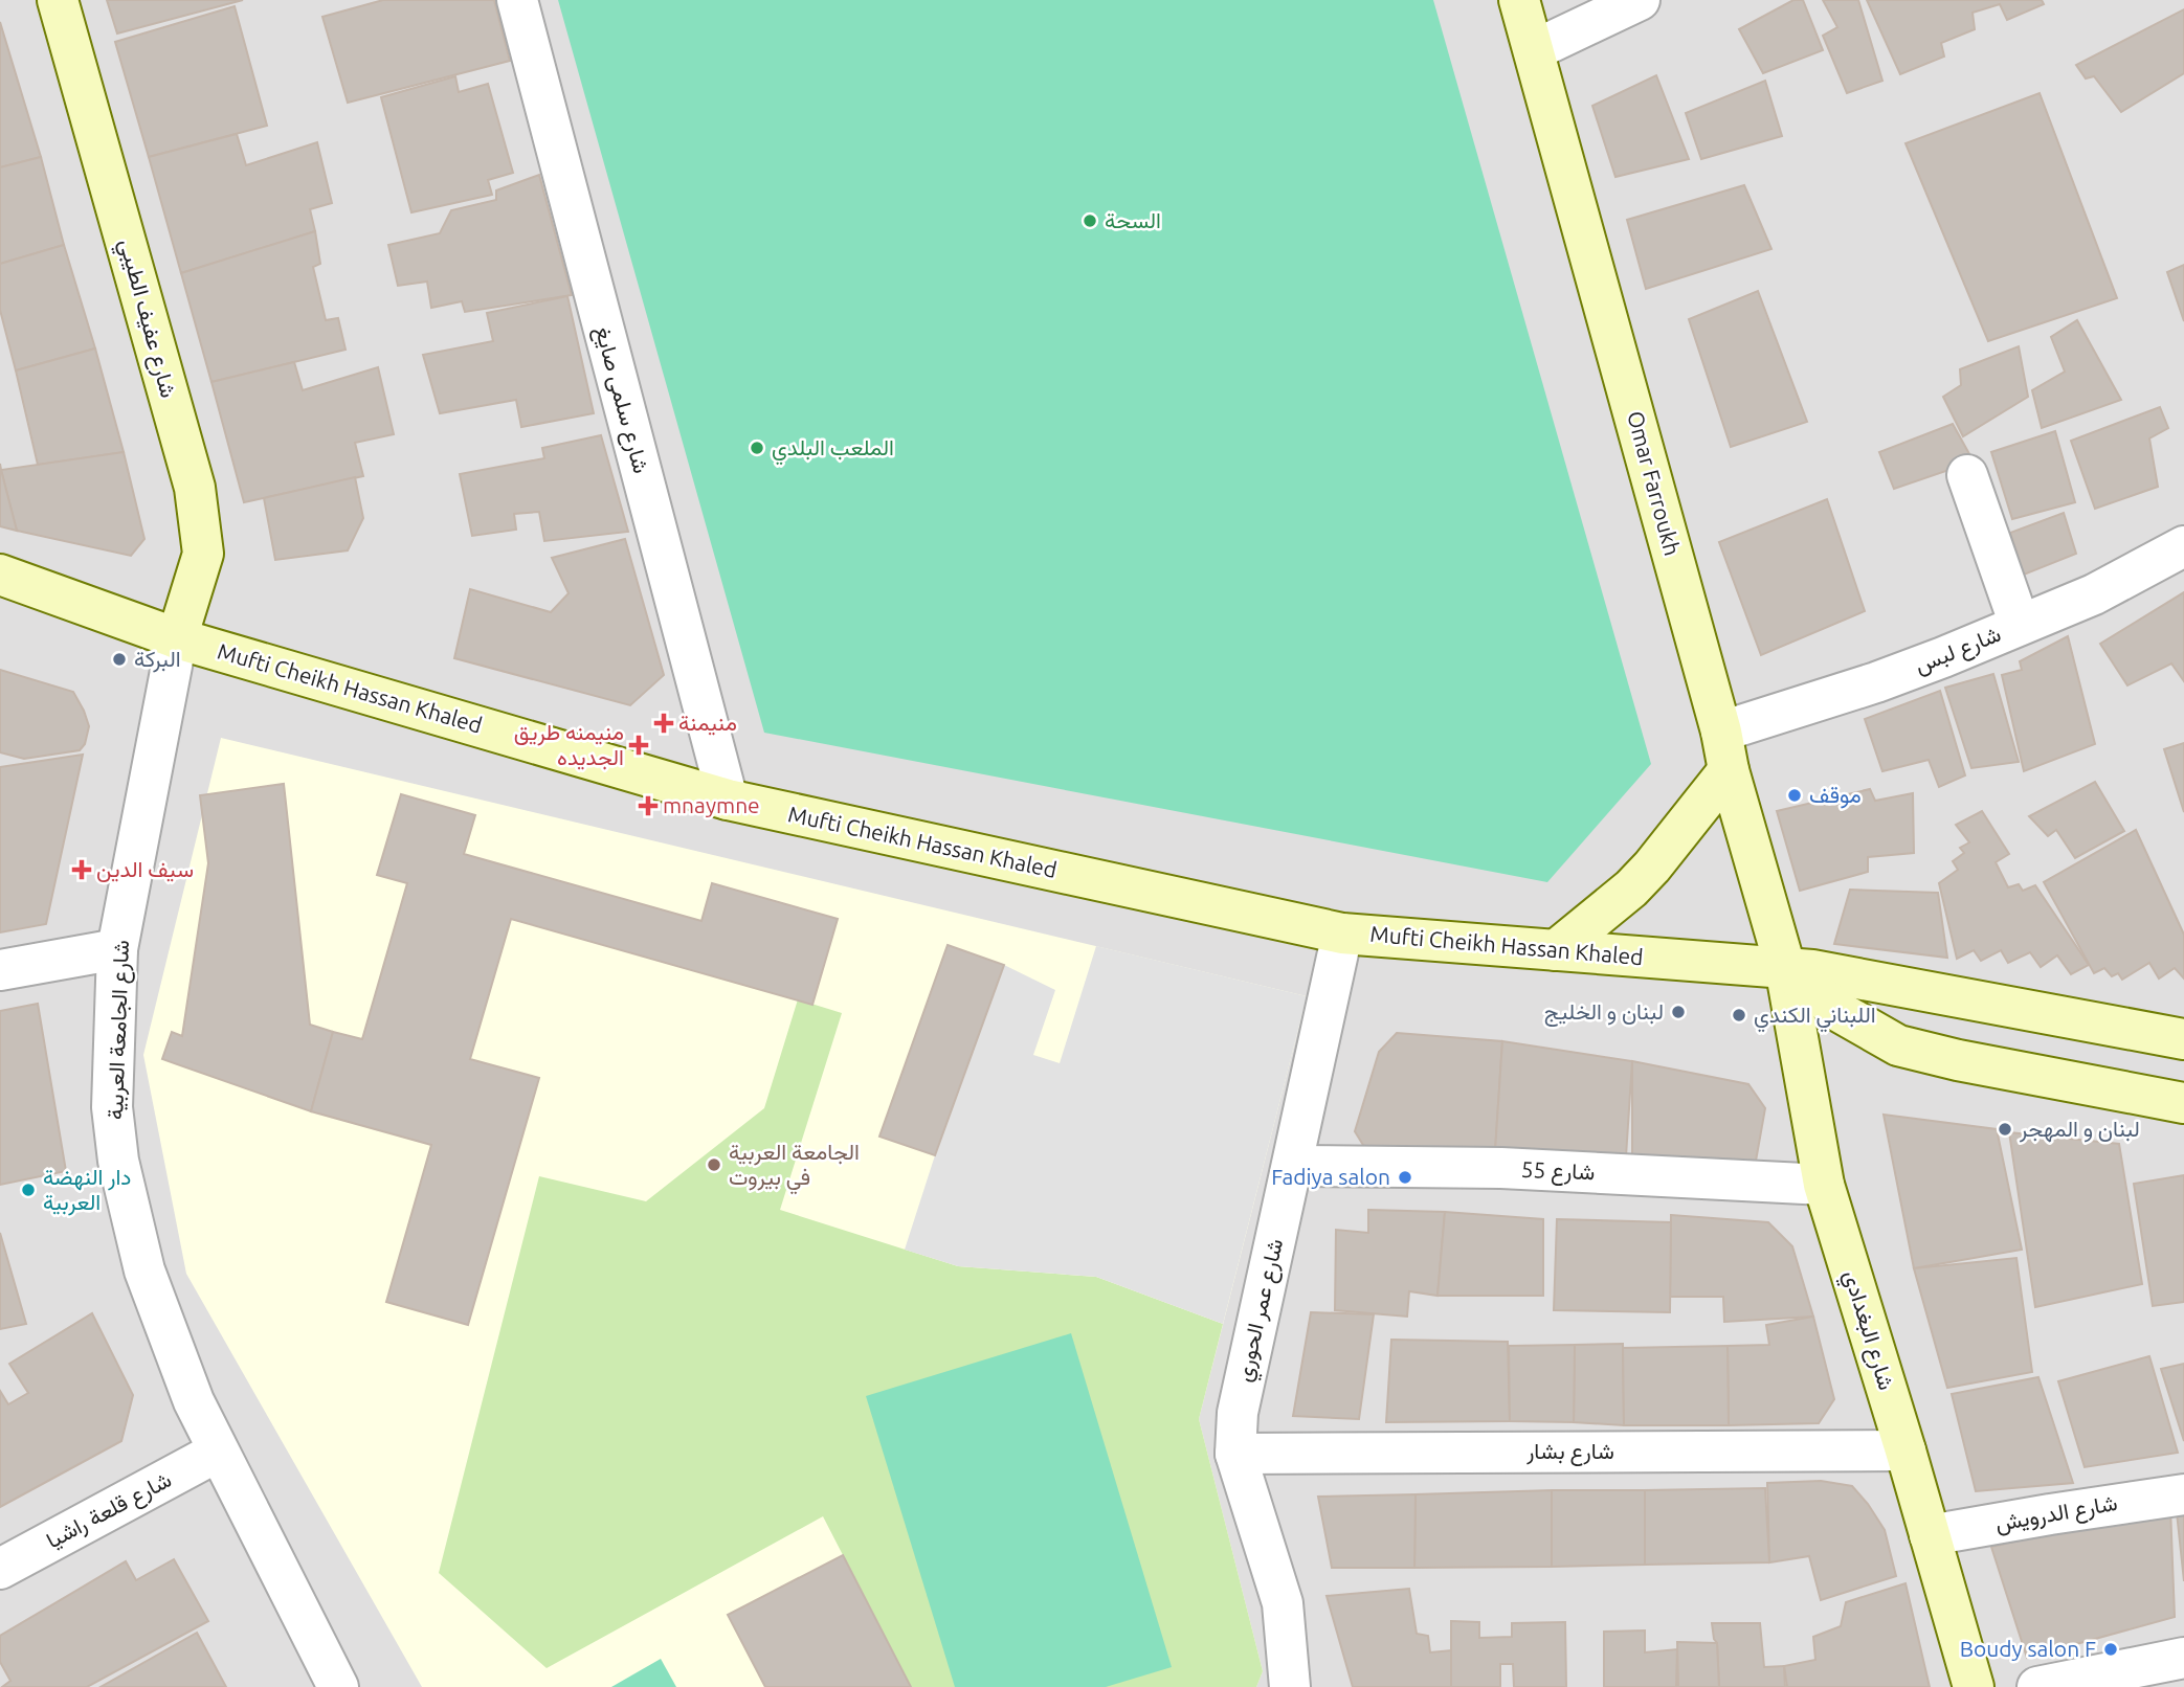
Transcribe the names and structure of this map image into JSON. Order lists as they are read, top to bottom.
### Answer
{
  "streets": {
    "main road": [
      "شارع عفيف الطيبي",
      "Omar Farroukh",
      "Mufti Cheikh Hassan Khaled",
      "شارع البغدادي"
    ],
    "street": [
      "شارع سلمى صايغ",
      "شارع لبس",
      "شارع الجامعة العربية",
      "شارع 55",
      "شارع عمر الحوري",
      "شارع بشار",
      "شارع قلعة راشيا",
      "شارع الدرويش"
    ]
  },
  "crossings": [
    ["شارع عفيف الطيبي", "Mufti Cheikh Hassan Khaled"],
    ["شارع عفيف الطيبي", "شارع الجامعة العربية"],
    ["شارع سلمى صايغ", "Mufti Cheikh Hassan Khaled"],
    ["Omar Farroukh", "شارع لبس"],
    ["Omar Farroukh", "Mufti Cheikh Hassan Khaled"],
    ["Omar Farroukh", "شارع البغدادي"],
    ["Mufti Cheikh Hassan Khaled", "شارع الجامعة العربية"],
    ["Mufti Cheikh Hassan Khaled", "شارع عمر الحوري"],
    ["Mufti Cheikh Hassan Khaled", "شارع البغدادي"],
    ["شارع الجامعة العربية", "شارع قلعة راشيا"],
    ["شارع 55", "شارع عمر الحوري"],
    ["شارع 55", "شارع البغدادي"],
    ["شارع عمر الحوري", "شارع بشار"],
    ["شارع البغدادي", "شارع بشار"],
    ["شارع البغدادي", "شارع الدرويش"]
  ],
  "places": {
    "other": [
      "السحة",
      "الملعب البلدي",
      "البركة",
      "موقف",
      "لبنان و الخليج",
      "اللبناني الكندي",
      "لبنان و المهجر",
      "الجامعة العربية في بيروت",
      "Fadiya salon",
      "دار النهضة العربية",
      "Boudy salon F"
    ],
    "health": [
      "منيمنة",
      "منيمنه طريق الجديده",
      "mnaymne",
      "سيف الدين"
    ]
  }
}
